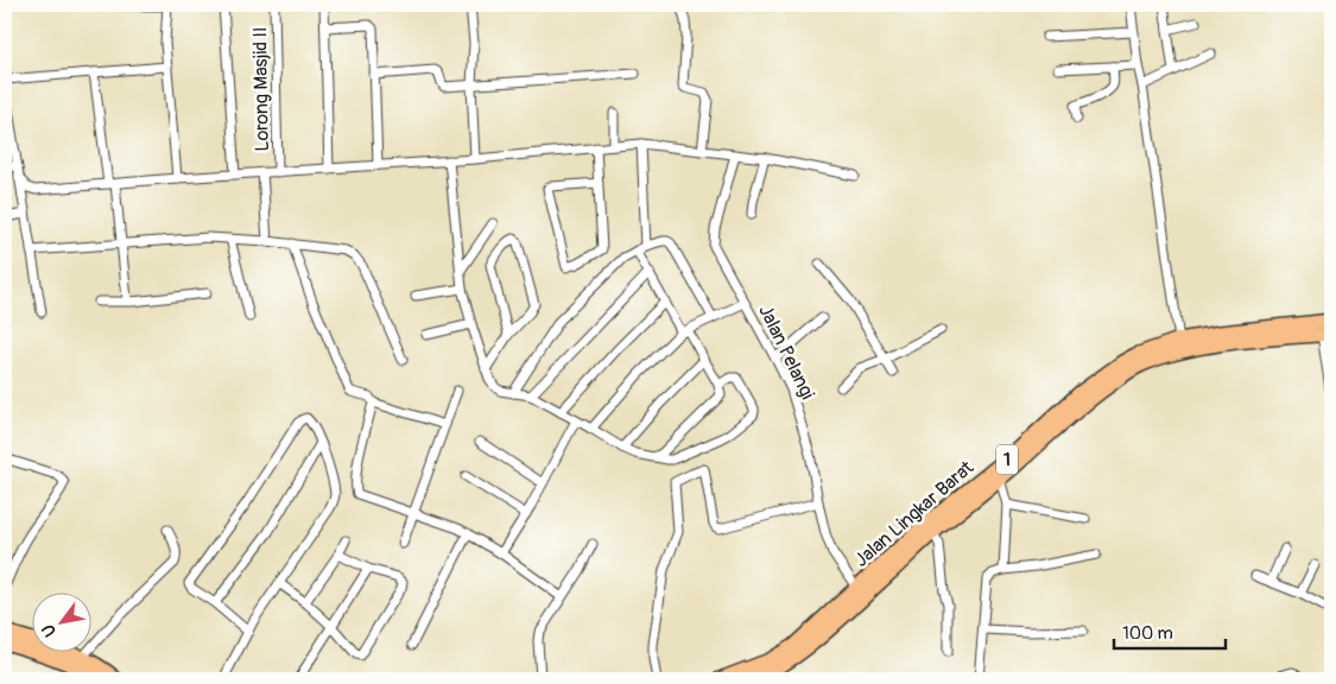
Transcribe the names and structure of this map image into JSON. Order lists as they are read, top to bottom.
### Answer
{
  "streets": {
    "main road": ["1", "Jalan Lingkar Barat"],
    "street": ["Lorong Masjid II", "Jalan Pelangi"]
  },
  "crossings": [
    ["Jalan Pelangi", "Jalan Lingkar Barat"]
  ],
  "scale_bar": "100 m",
  "north": "bottom left"
}
